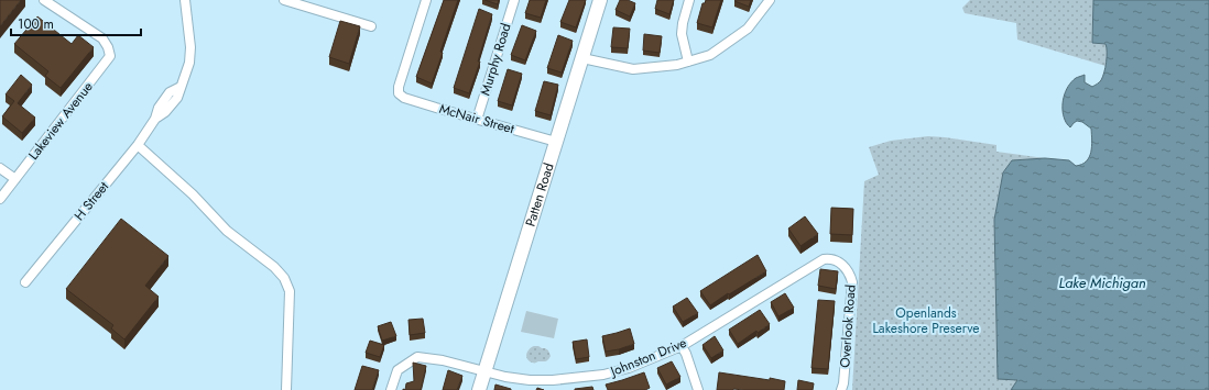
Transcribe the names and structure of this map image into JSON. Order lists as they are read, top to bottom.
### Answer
{
  "streets": {
    "street": [
      "Murphy Road",
      "McNair Street",
      "Lakeview Avenue",
      "Patten Road",
      "H Street",
      "Overlook Road",
      "Johnston Drive"
    ]
  },
  "crossings": [
    ["Murphy Road", "McNair Street"],
    ["McNair Street", "Patten Road"],
    ["Patten Road", "Johnston Drive"],
    ["Overlook Road", "Johnston Drive"]
  ],
  "water": ["Lake Michigan"],
  "parks": ["Openlands Lakeshore Preserve"],
  "scale_bar": "100 m"
}
